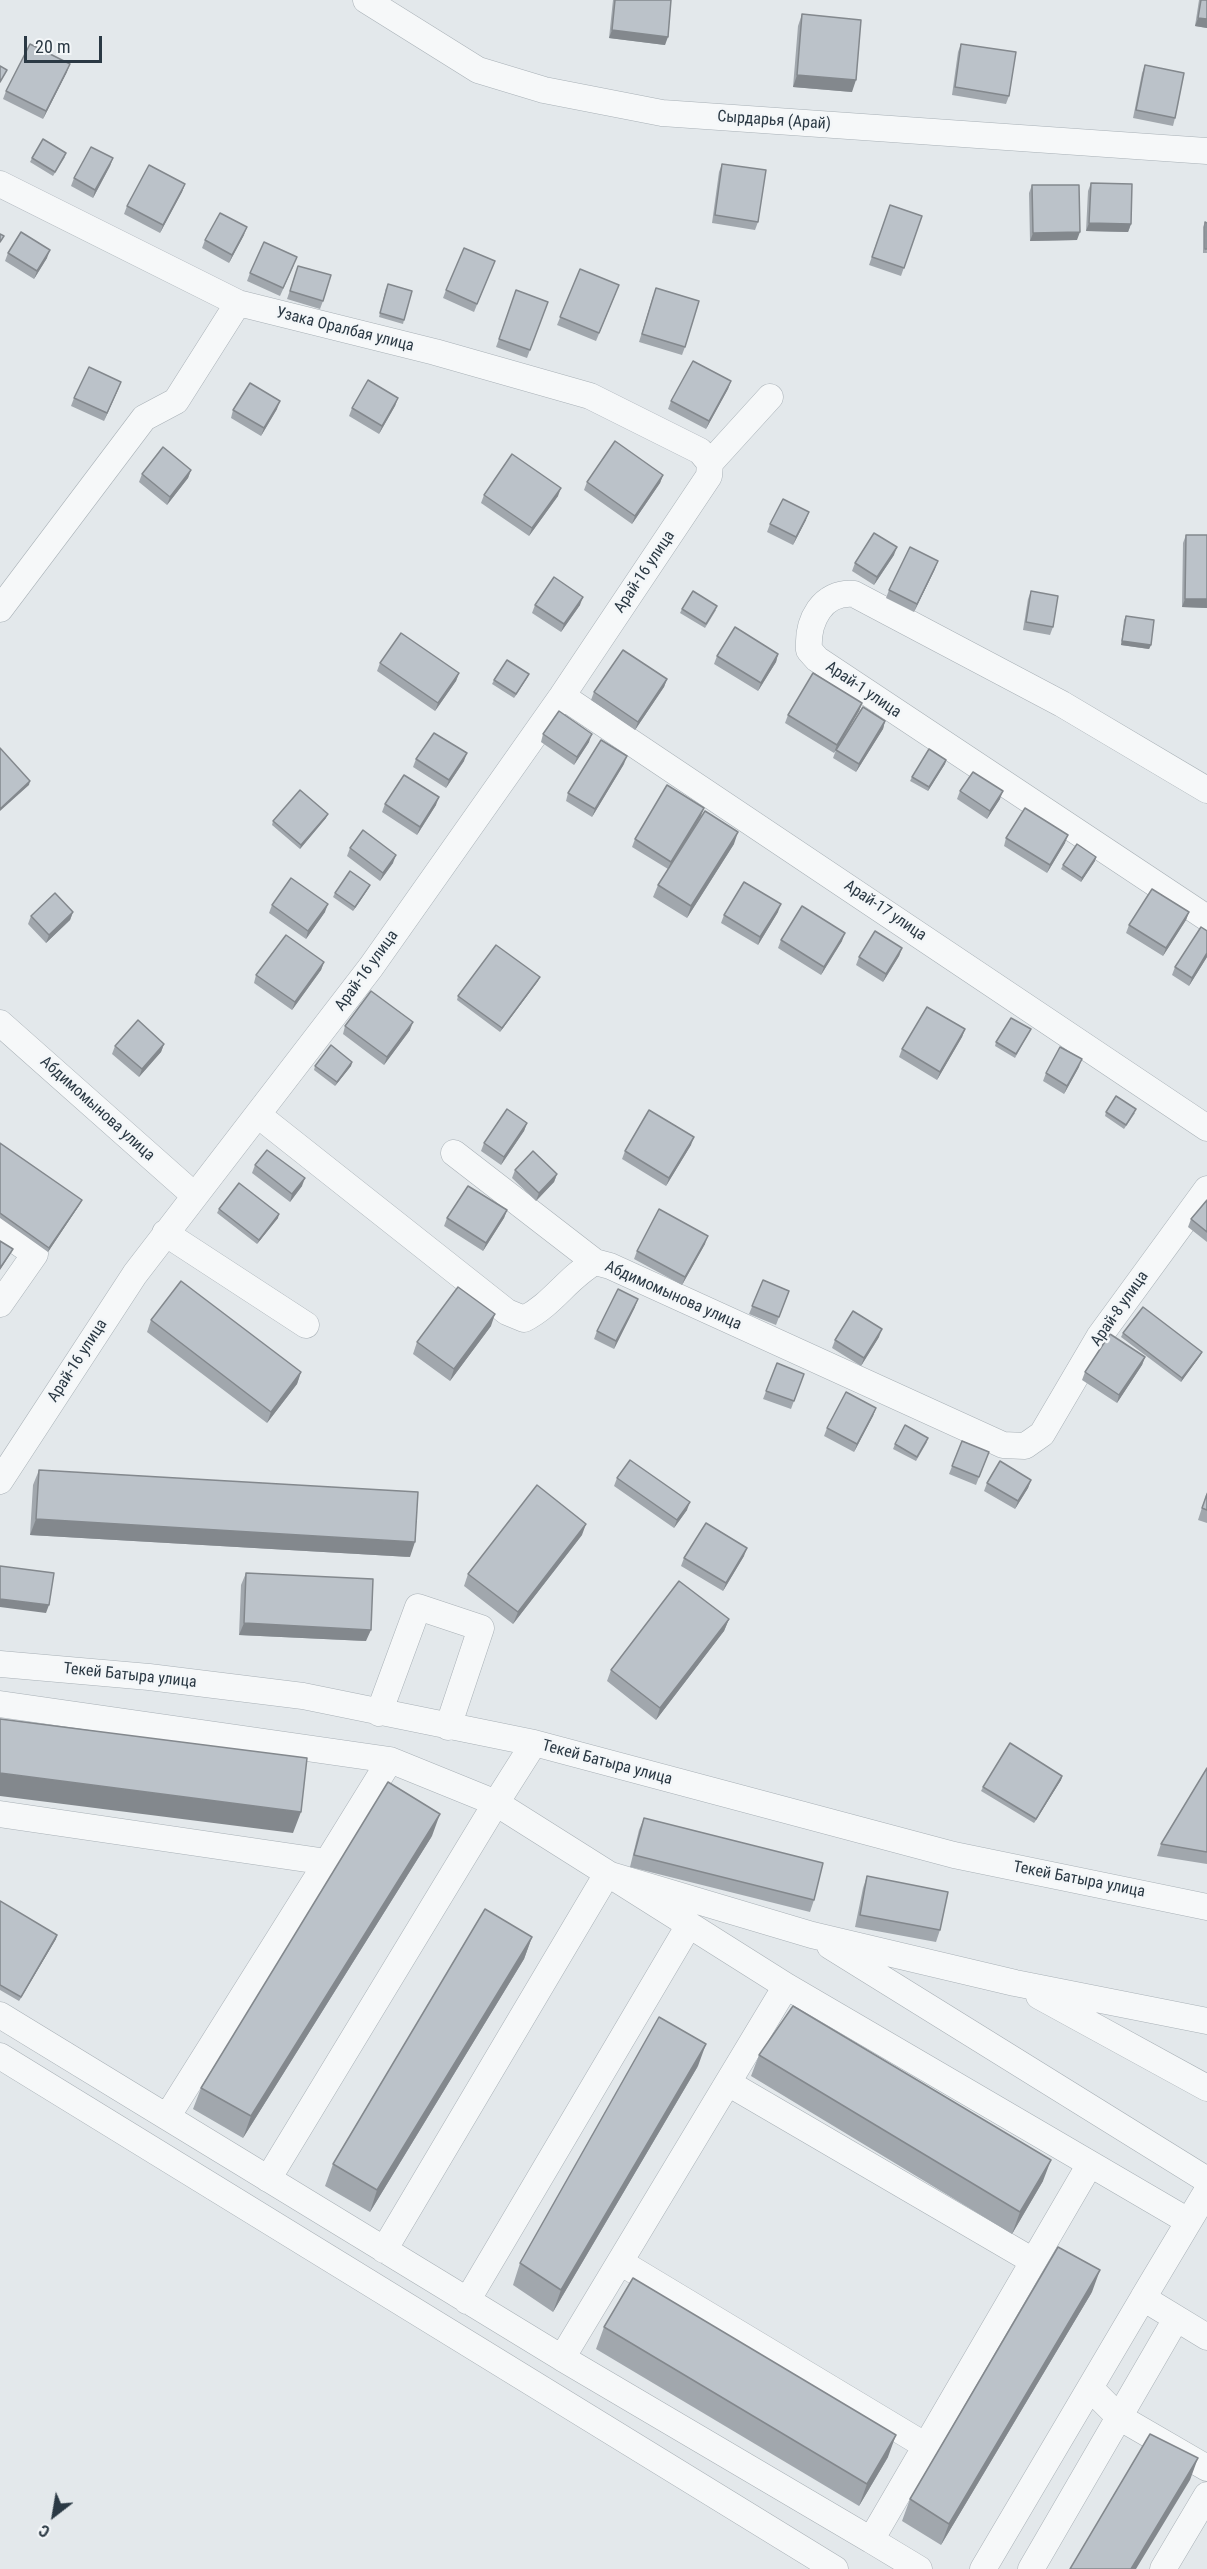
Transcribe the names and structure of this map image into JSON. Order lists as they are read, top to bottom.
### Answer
{
  "streets": {
    "street": [
      "Сырдарья (Арай)",
      "Узака Оралбая улица",
      "Арай-16 улица",
      "Арай-1 улица",
      "Арай-17 улица",
      "Абдимомынова улица",
      "Арай-8 улица",
      "Текей Батыра улица"
    ]
  },
  "crossings": [
    ["Узака Оралбая улица", "Арай-16 улица"],
    ["Арай-16 улица", "Арай-17 улица"],
    ["Арай-16 улица", "Абдимомынова улица"],
    ["Абдимомынова улица", "Арай-8 улица"]
  ],
  "scale_bar": "20 m",
  "north": "bottom left"
}
